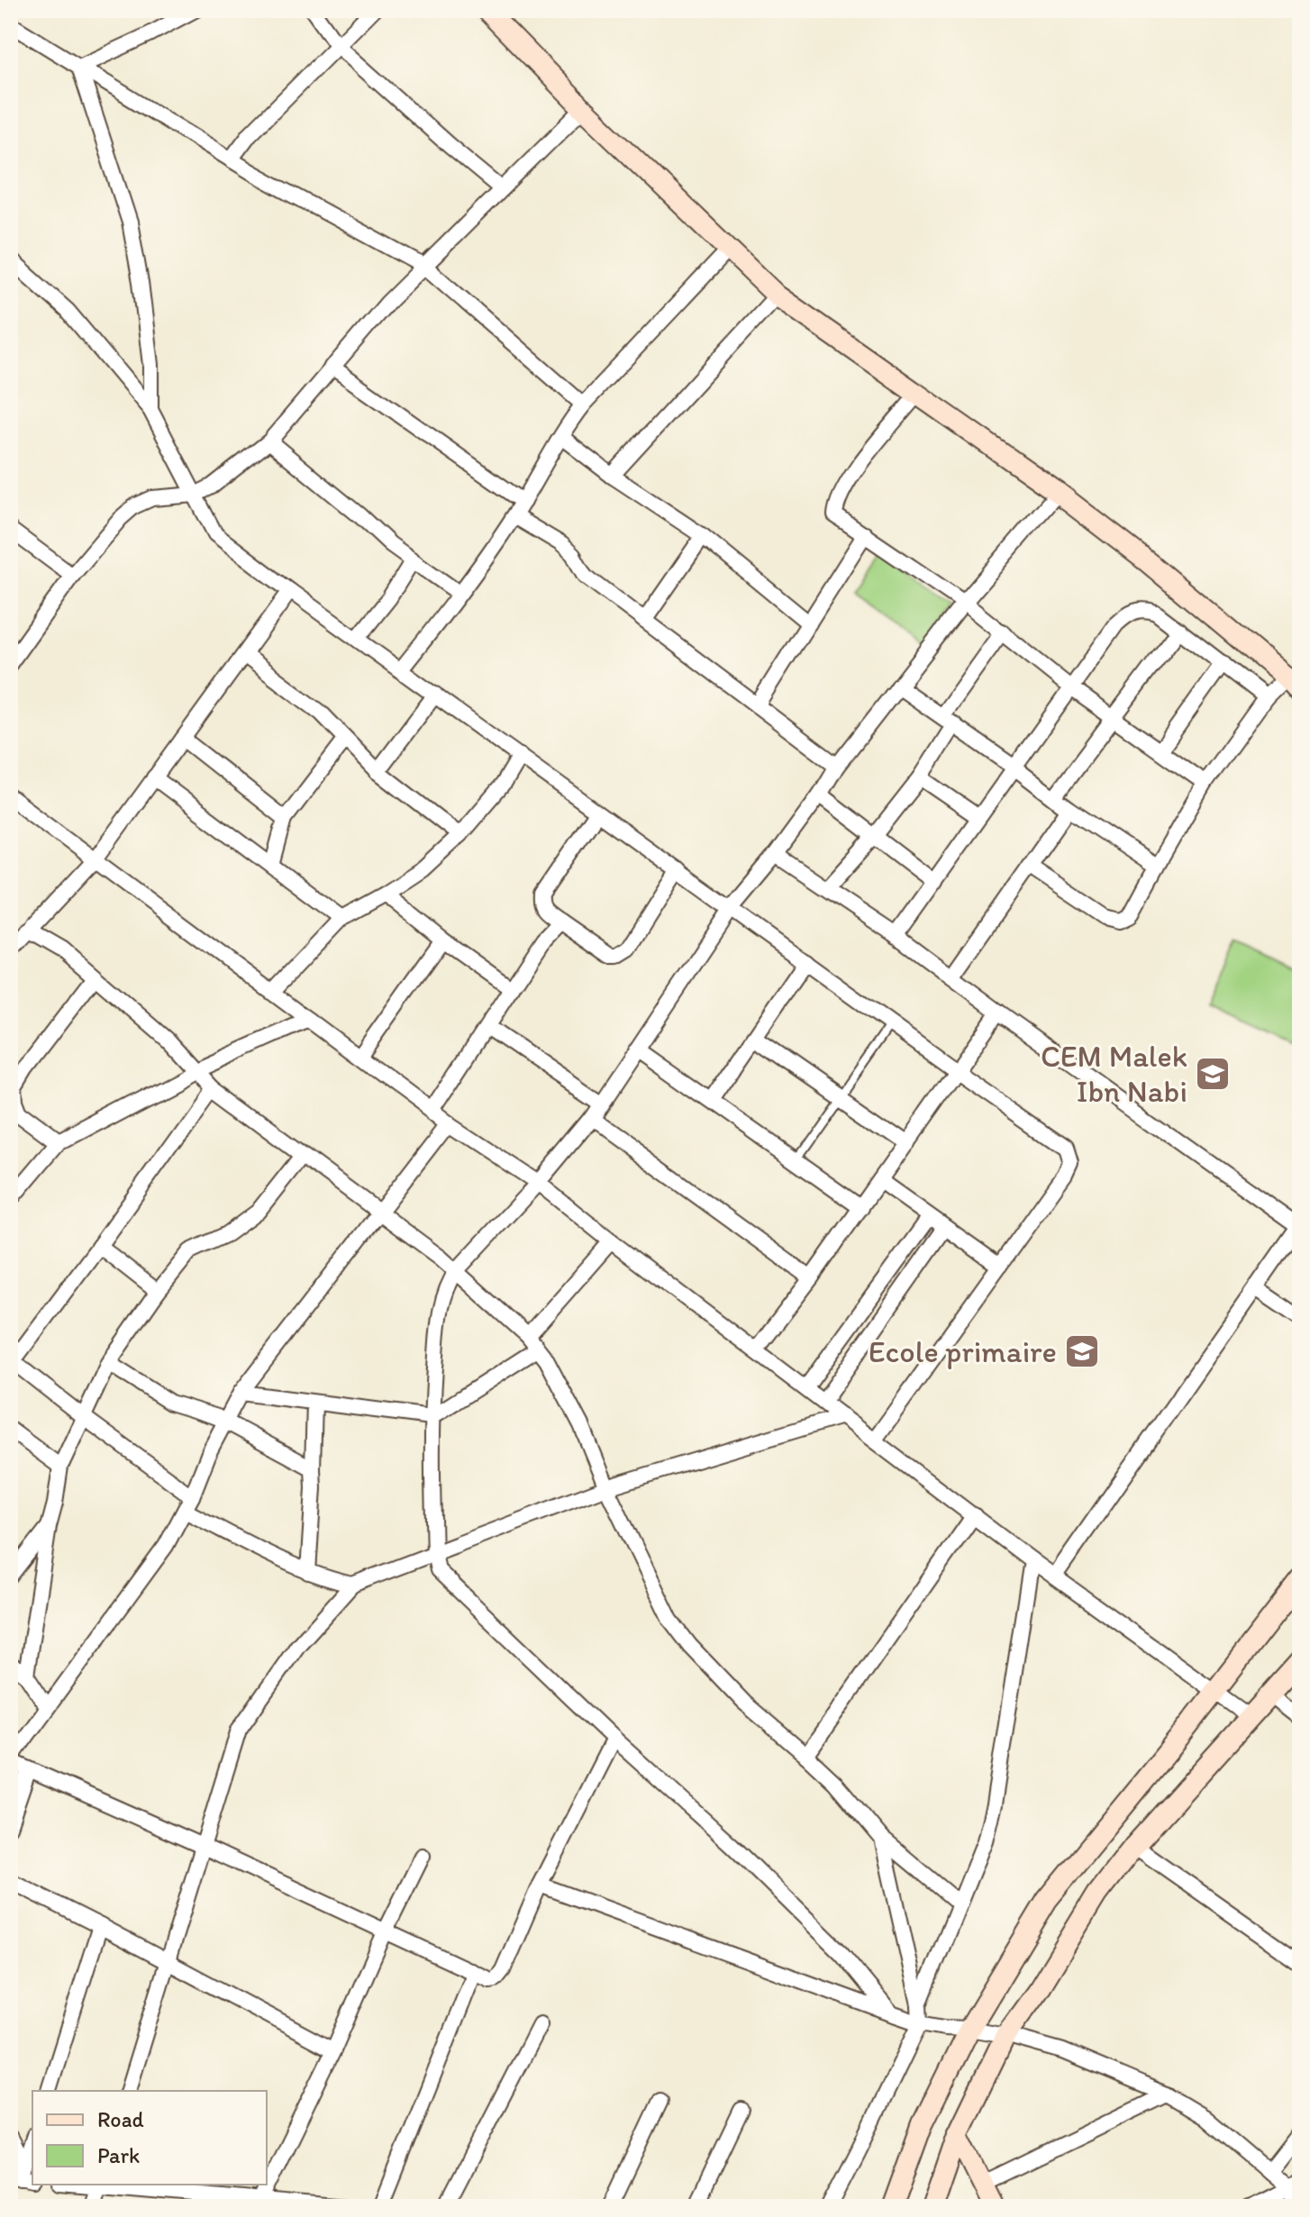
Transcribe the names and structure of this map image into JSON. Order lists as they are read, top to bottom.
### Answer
{
  "places": {
    "school or university": ["CEM Malek Ibn Nabi", "Ecole primaire"]
  },
  "legend": ["Road", "Park"]
}
